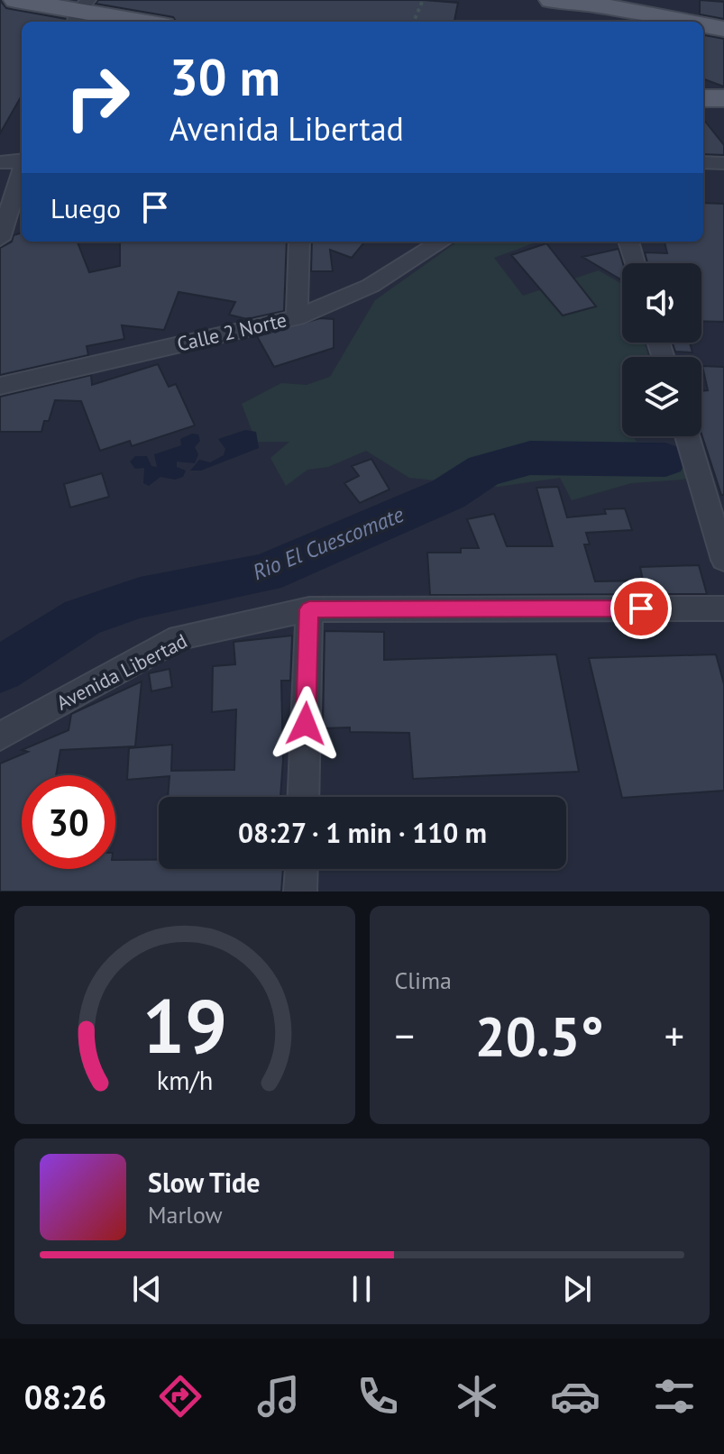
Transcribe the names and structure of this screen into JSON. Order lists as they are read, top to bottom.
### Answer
{
  "streets": {
    "street": ["Calle 2 Norte", "Avenida Libertad"]
  },
  "water": ["Rio El Cuescomate"],
  "page": {
    "turn": ["30 m", "Avenida Libertad"],
    "then": "Luego",
    "limit": "30",
    "trip": "08:27 · 1 min · 110 m",
    "tile": "Clima",
    "heat": ["−", "20.5°", "+"],
    "song": ["Slow Tide", "Marlow"],
    "tabs": "08:26",
    "gauge": ["19", "km/h"]
  }
}
